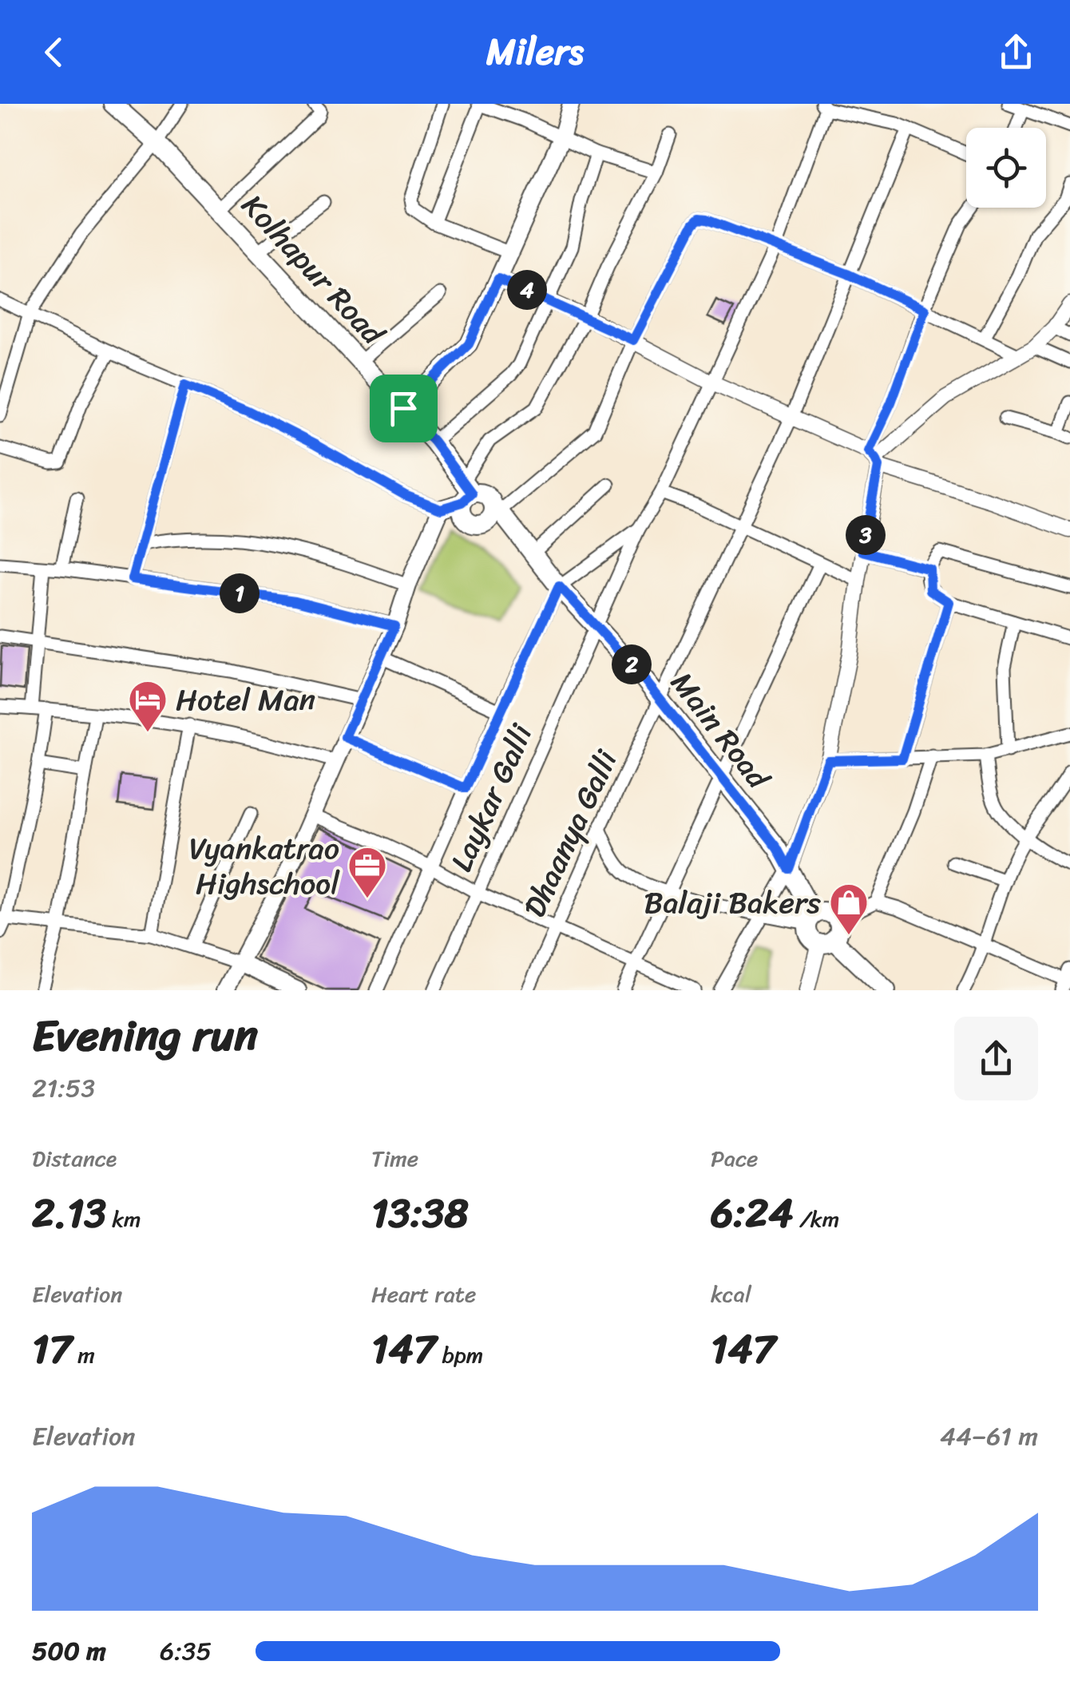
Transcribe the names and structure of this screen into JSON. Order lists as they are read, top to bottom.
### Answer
{
  "streets": {
    "main road": ["Kolhapur Road", "Main Road"],
    "street": ["Laykar Galli", "Dhaanya Galli"]
  },
  "crossings": [
    ["Kolhapur Road", "Main Road"],
    ["Main Road", "Laykar Galli"],
    ["Main Road", "Dhaanya Galli"]
  ],
  "places": {
    "hotel": ["Hotel Man"],
    "office": ["Vyankatrao Highschool"],
    "shop": ["Balaji Bakers"]
  },
  "page": {
    "header": "Milers",
    "pins": [
      "4",
      "3",
      "1",
      "2"
    ],
    "heading": ["Evening run", "21:53"],
    "stats": [
      ["Distance", "2.13 km"],
      ["Time", "13:38"],
      ["Pace", "6:24 /km"],
      ["Elevation", "17 m"],
      ["Heart rate", "147 bpm"],
      ["kcal", "147"]
    ],
    "chart": ["Elevation", "44–61 m"],
    "list": [
      {
        "name": "500 m",
        "note": "6:35"
      }
    ]
  }
}
